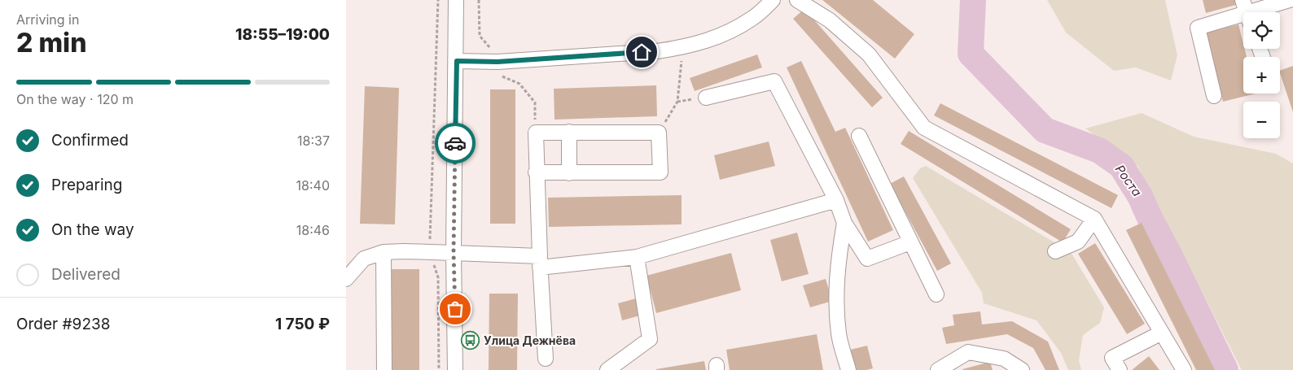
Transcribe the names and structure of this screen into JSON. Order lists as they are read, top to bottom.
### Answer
{
  "water": ["Роста"],
  "places": {
    "bus stop": ["Улица Дежнёва"]
  },
  "page": {
    "heading": ["2 min", "Arriving in", "18:55–19:00"],
    "panel": ["Order #9238", "1 750 ₽"],
    "map_buttons": ["+", "−"],
    "bar": "On the way · 120 m",
    "list": [
      ["Confirmed", "18:37"],
      ["Preparing", "18:40"],
      ["On the way", "18:46"],
      "Delivered"
    ]
  }
}
